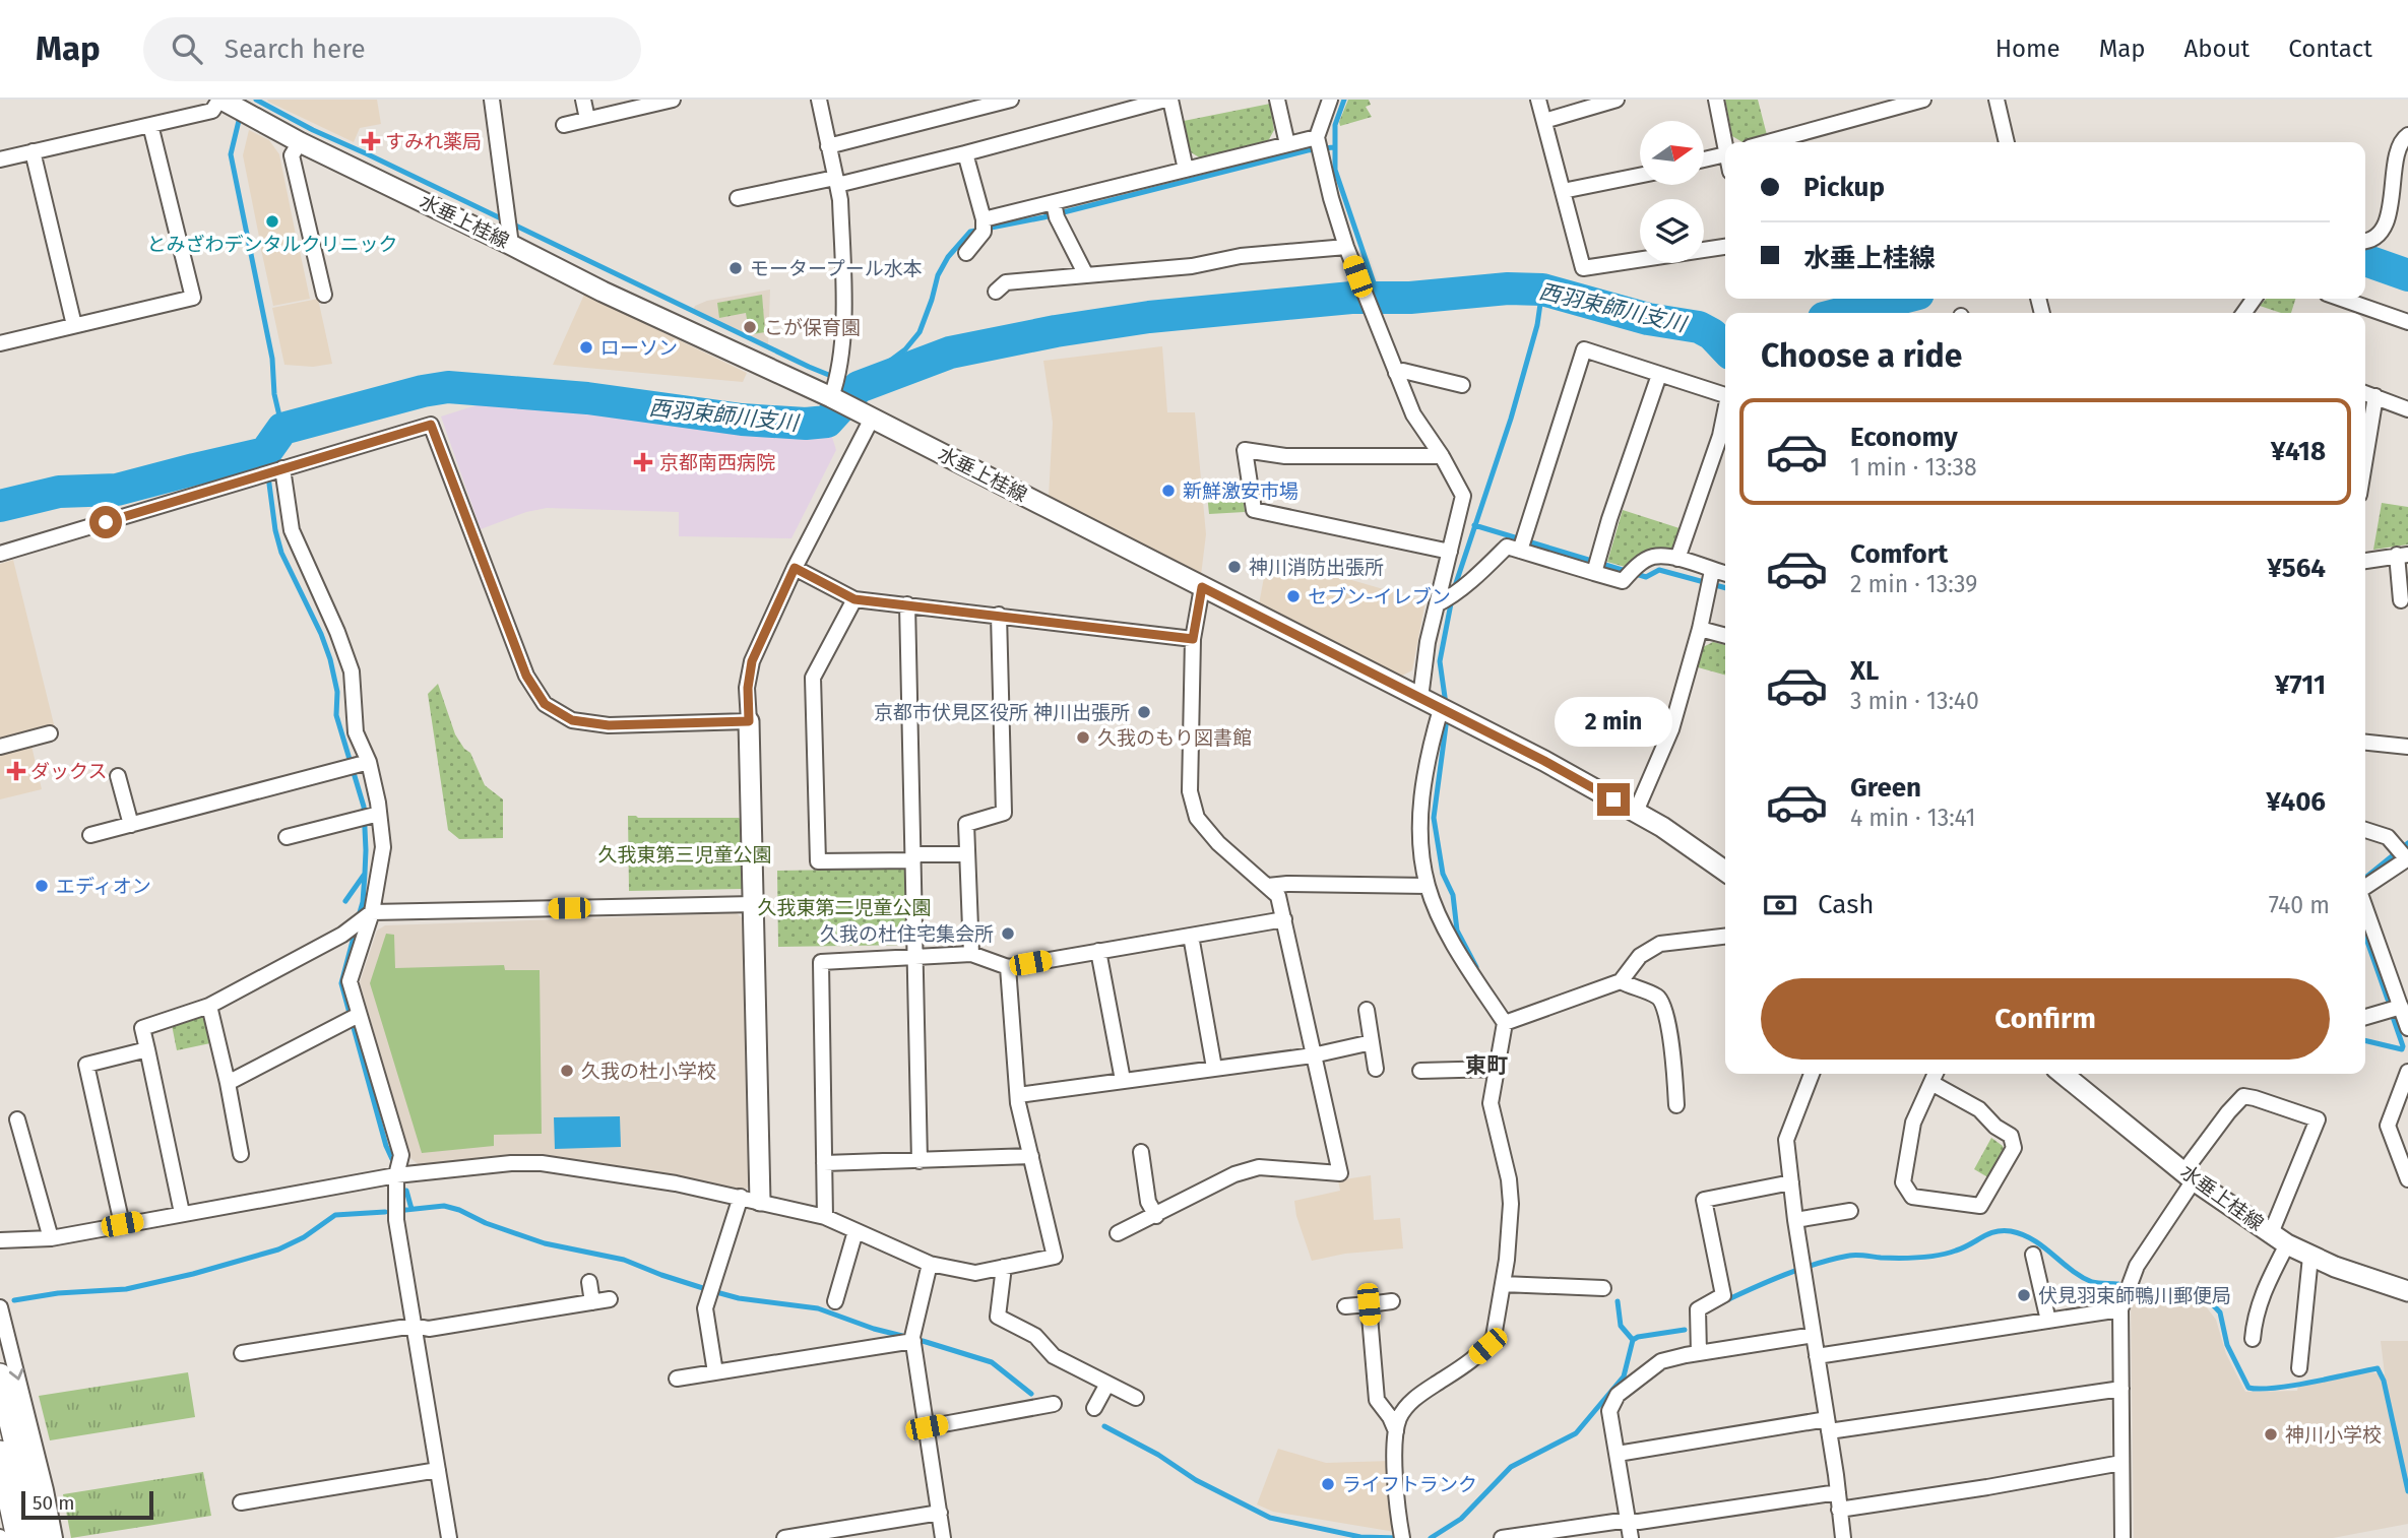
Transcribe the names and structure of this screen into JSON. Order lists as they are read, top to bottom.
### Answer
{
  "streets": {
    "main road": ["水垂上桂線"]
  },
  "districts": ["東町"],
  "water": ["西羽束師川支川"],
  "parks": ["久我東第三児童公園", "久我東第二児童公園"],
  "places": {
    "health": ["すみれ薬局", "京都南西病院", "ダックス"],
    "other": [
      "とみざわデンタルクリニック",
      "モータープール水本",
      "こが保育園",
      "ローソン",
      "新鮮激安市場",
      "神川消防出張所",
      "セブン-イレブン",
      "京都市伏見区役所 神川出張所",
      "久我のもり図書館",
      "エディオン",
      "久我の杜住宅集会所",
      "久我の杜小学校",
      "伏見羽束師鴨川郵便局",
      "神川小学校",
      "ライフトランク"
    ]
  },
  "scale_bar": "50 m",
  "north": "right",
  "page": {
    "header": "Map",
    "search": "Search here",
    "nav": [
      "Home",
      "Map",
      "About",
      "Contact"
    ],
    "banner": ["Pickup", "水垂上桂線"],
    "heading": "Choose a ride",
    "list": [
      {
        "name": "Economy",
        "note": "1 min · 13:38",
        "value": "¥418"
      },
      {
        "name": "Comfort",
        "note": "2 min · 13:39",
        "value": "¥564"
      },
      {
        "name": "XL",
        "note": "3 min · 13:40",
        "value": "¥711"
      },
      {
        "name": "Green",
        "note": "4 min · 13:41",
        "value": "¥406"
      }
    ],
    "bubble": "2 min",
    "pay": ["Cash", "740 m"],
    "buttons": "Confirm",
    "scale": "50 m"
  }
}
